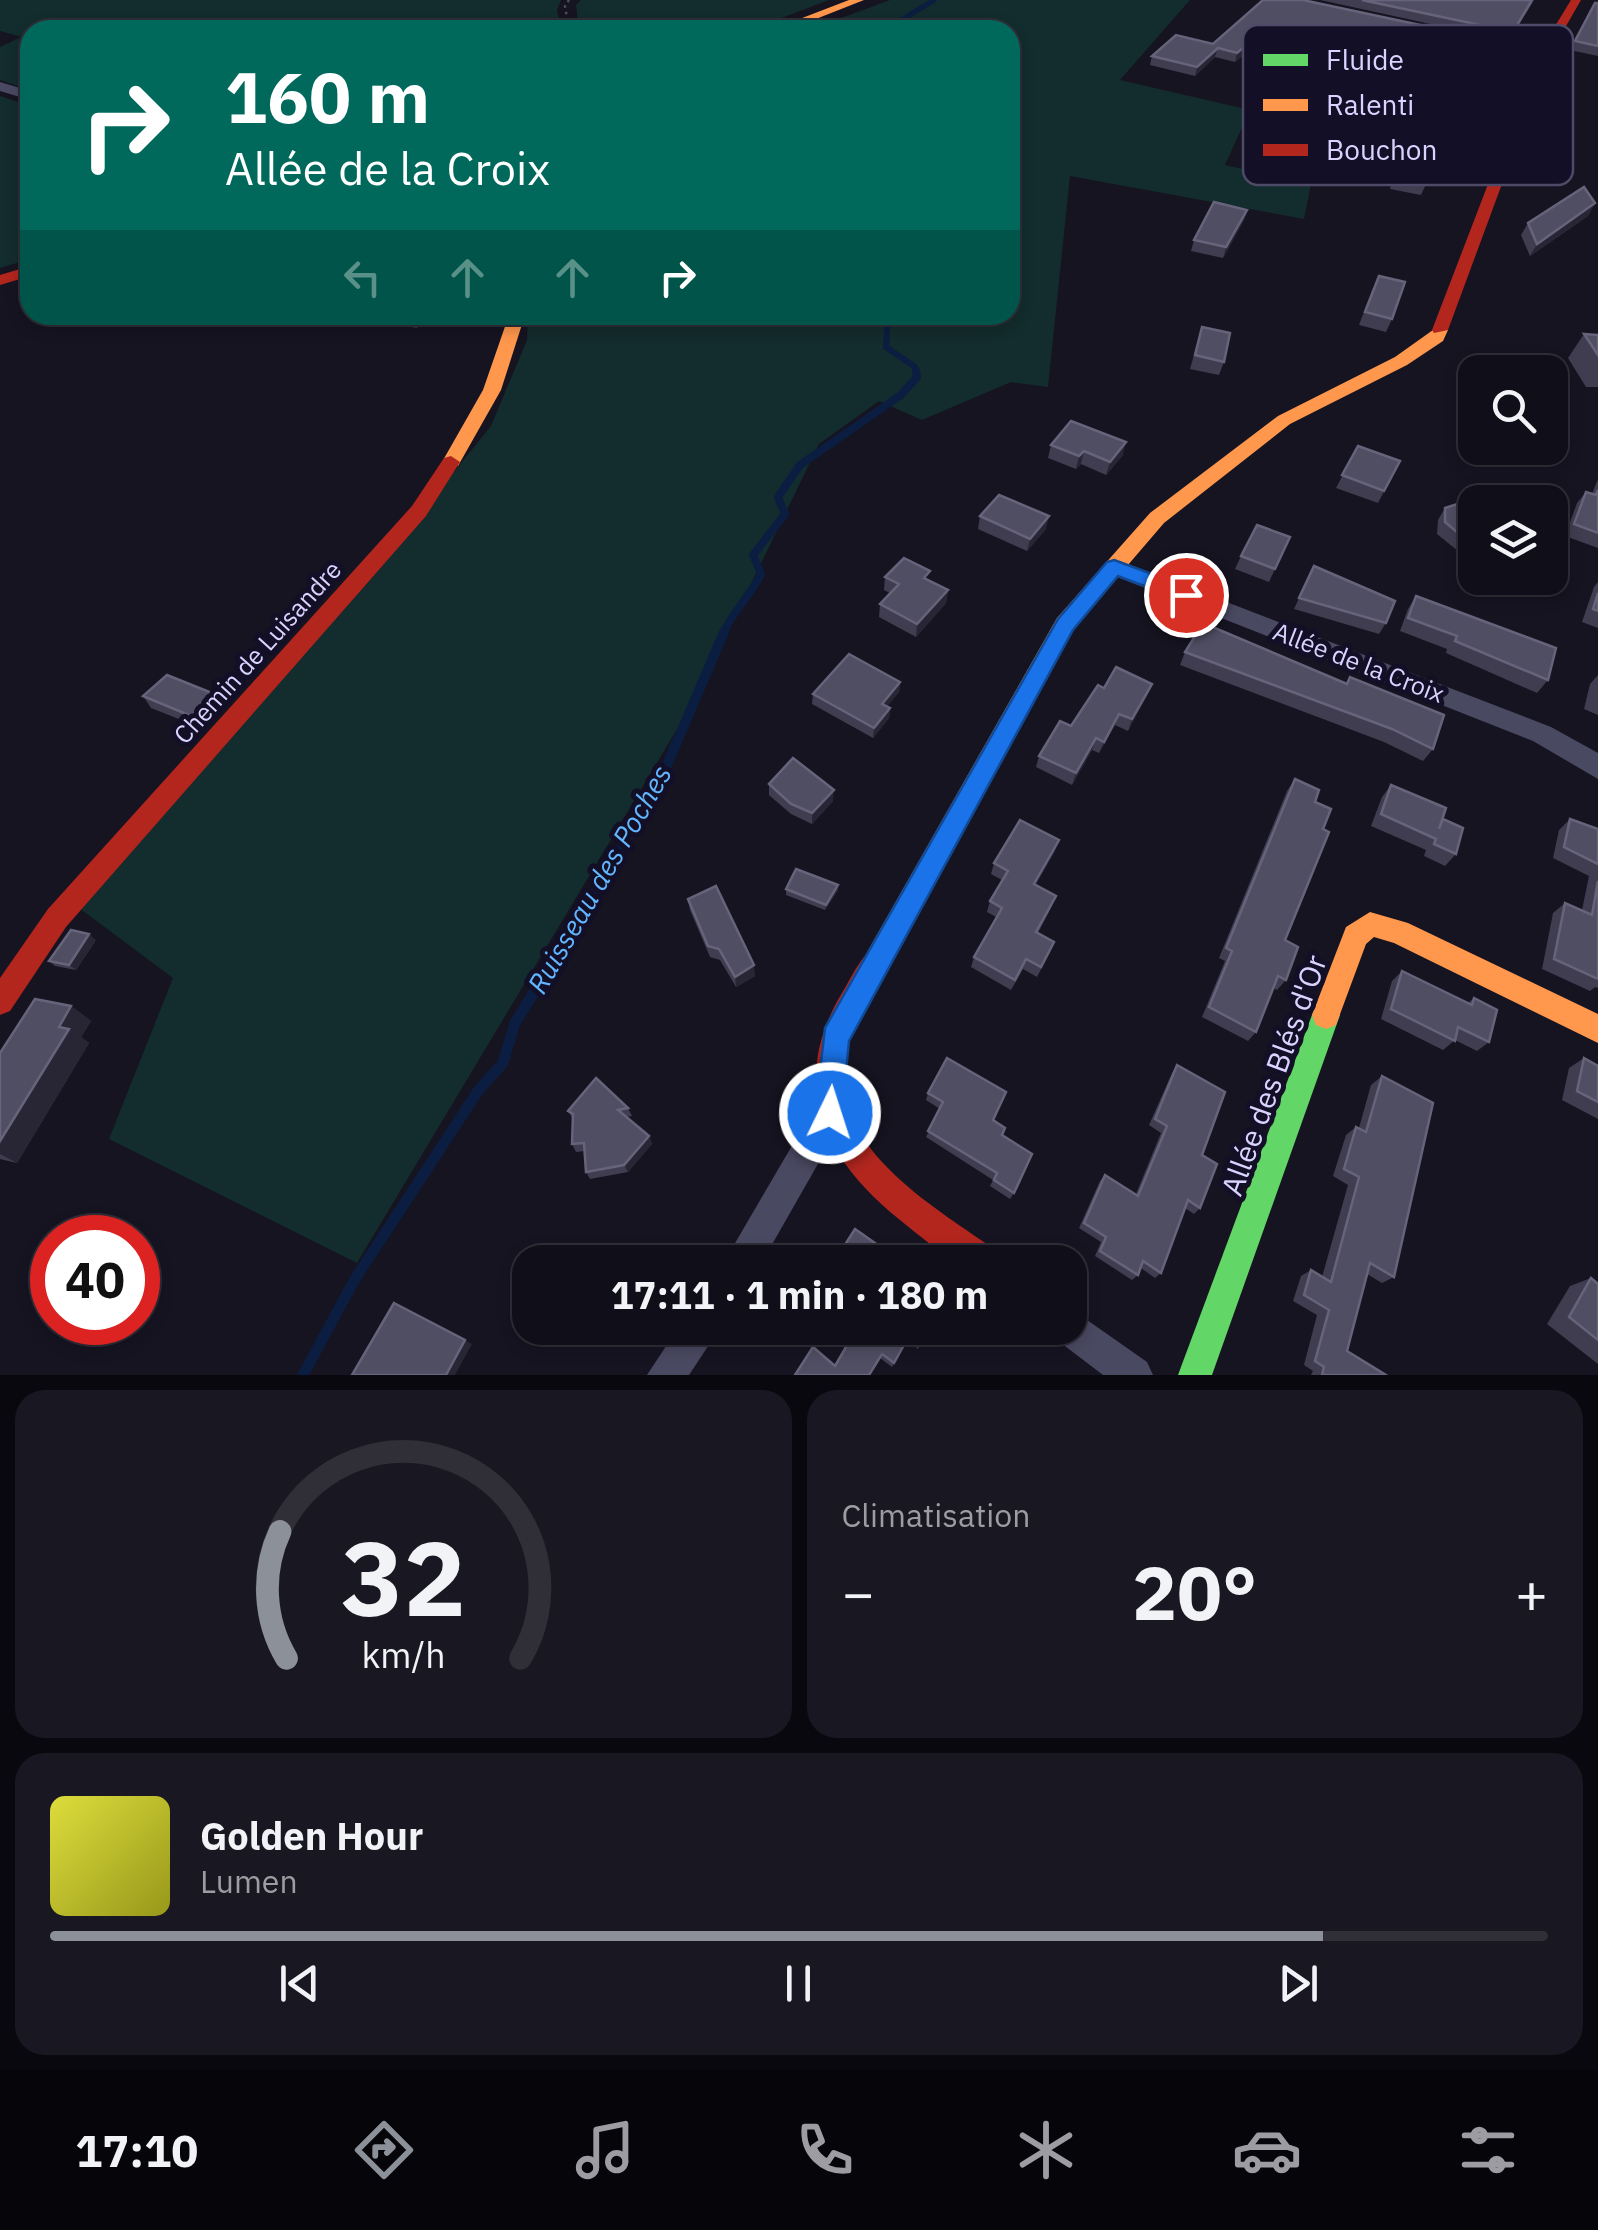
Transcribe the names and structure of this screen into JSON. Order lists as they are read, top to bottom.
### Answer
{
  "streets": {
    "street": ["Chemin de Luisandre", "Allée de la Croix", "Allée des Blés d'Or"]
  },
  "water": ["Ruisseau des Poches"],
  "legend": ["Fluide", "Ralenti", "Bouchon"],
  "page": {
    "turn": ["160 m", "Allée de la Croix"],
    "limit": "40",
    "trip": "17:11 · 1 min · 180 m",
    "tile": "Climatisation",
    "heat": ["−", "20°", "+"],
    "song": ["Golden Hour", "Lumen"],
    "tabs": "17:10",
    "gauge": ["32", "km/h"]
  }
}
